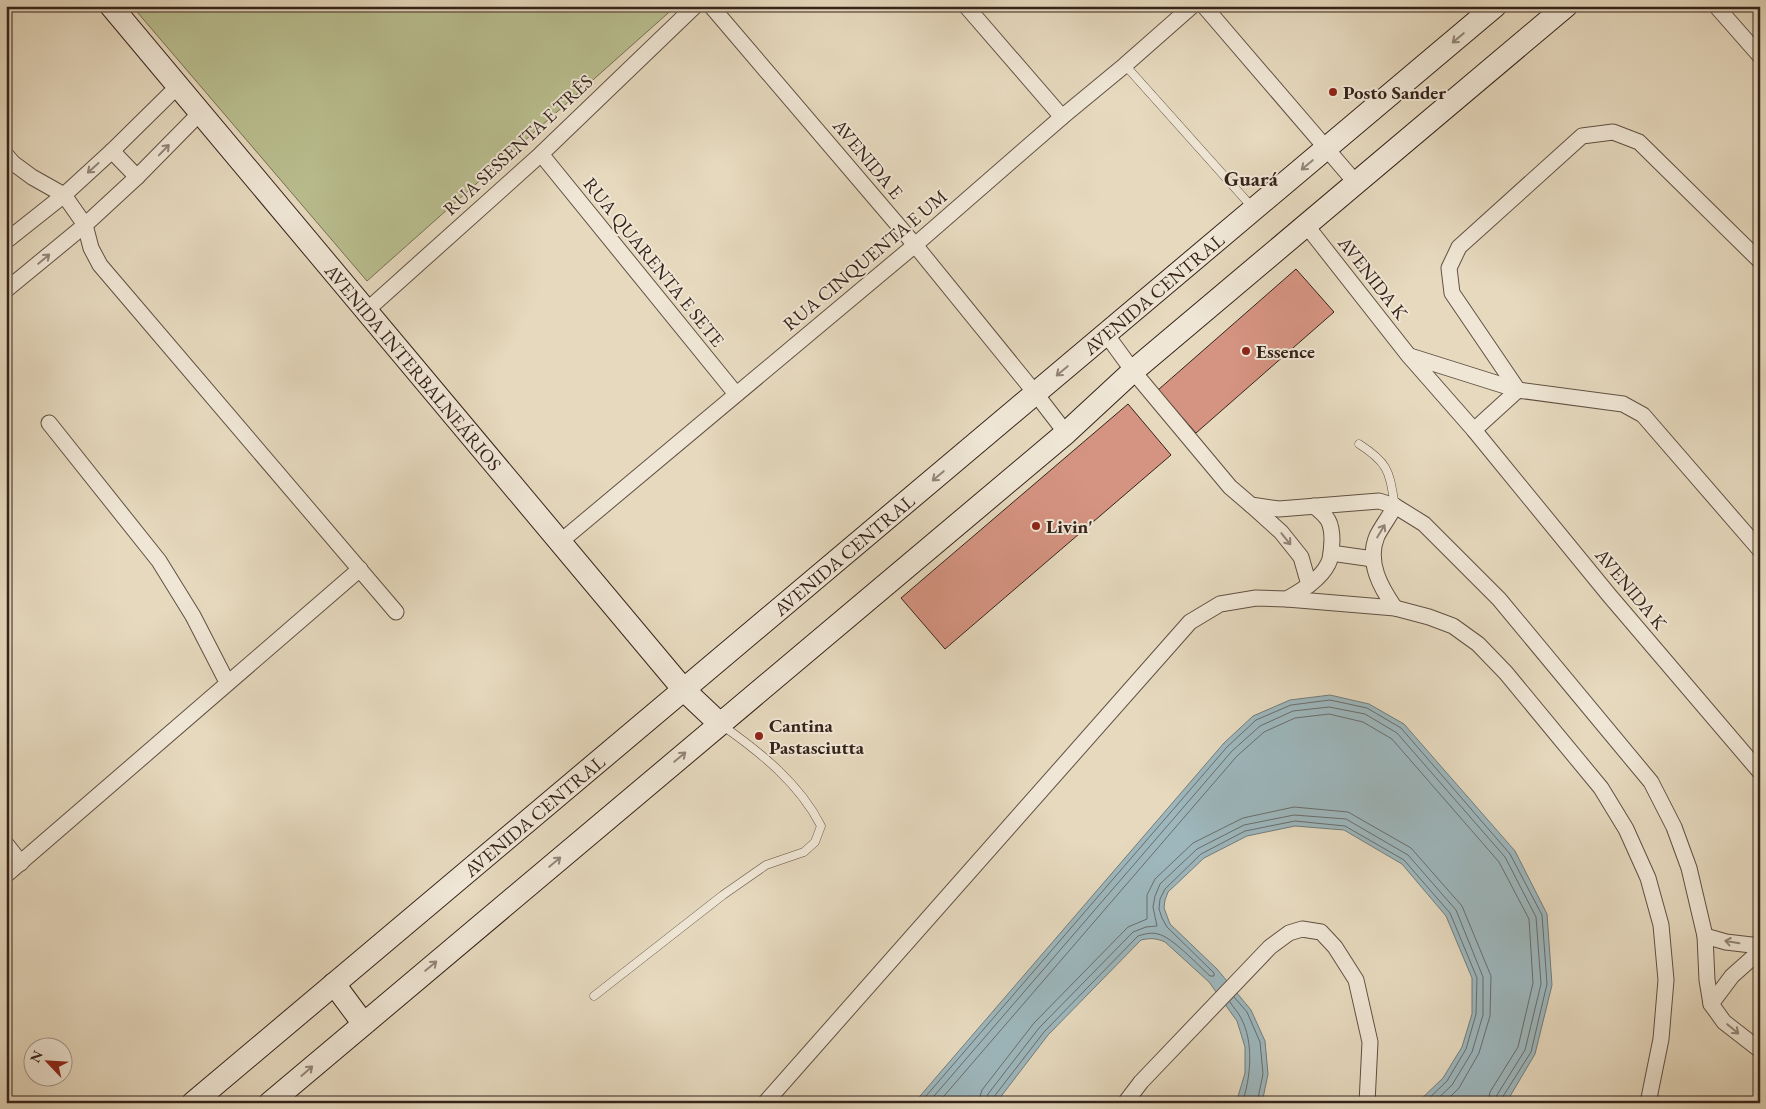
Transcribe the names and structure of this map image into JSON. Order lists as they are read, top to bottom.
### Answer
{
  "streets": {
    "main road": ["AVENIDA CENTRAL", "AVENIDA INTERBALNEÁRIOS"],
    "street": [
      "RUA SESSENTA E TRÊS",
      "AVENIDA E",
      "RUA CINQUENTA E UM",
      "RUA QUARENTA E SETE",
      "AVENIDA K"
    ]
  },
  "crossings": [
    ["RUA SESSENTA E TRÊS", "RUA QUARENTA E SETE"],
    ["RUA SESSENTA E TRÊS", "AVENIDA INTERBALNEÁRIOS"],
    ["AVENIDA E", "RUA CINQUENTA E UM"],
    ["AVENIDA E", "AVENIDA CENTRAL"],
    ["RUA CINQUENTA E UM", "RUA QUARENTA E SETE"],
    ["RUA CINQUENTA E UM", "AVENIDA INTERBALNEÁRIOS"],
    ["AVENIDA CENTRAL", "AVENIDA INTERBALNEÁRIOS"]
  ],
  "districts": ["Guará"],
  "places": [
    "Posto Sander",
    "Essence",
    "Livin'",
    "Cantina Pastasciutta"
  ],
  "north": "top left"
}
